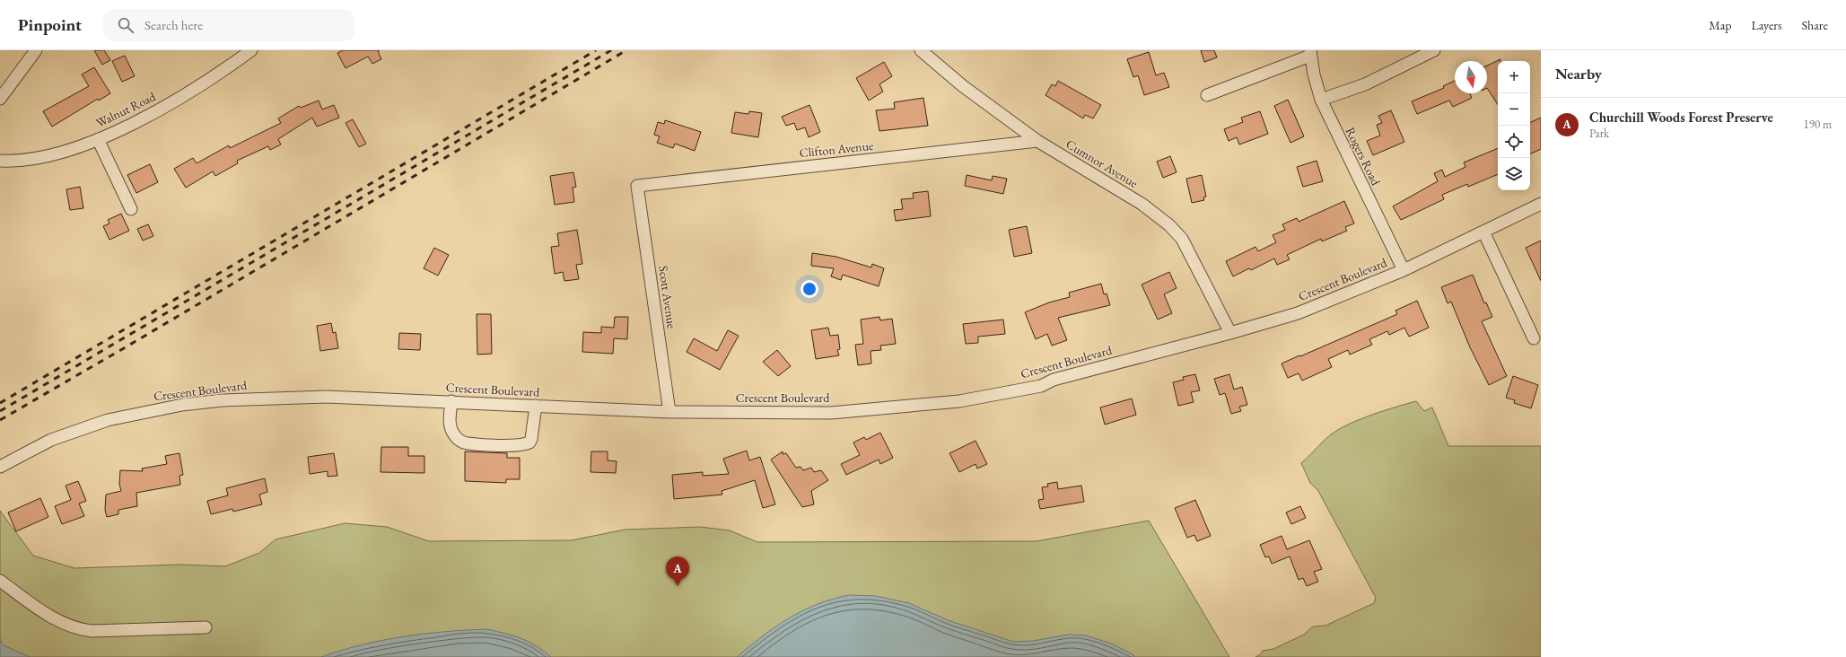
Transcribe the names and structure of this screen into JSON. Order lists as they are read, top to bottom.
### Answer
{
  "streets": {
    "street": [
      "Walnut Road",
      "Clifton Avenue",
      "Rogers Road",
      "Cumnor Avenue",
      "Crescent Boulevard",
      "Scott Avenue"
    ]
  },
  "crossings": [
    ["Clifton Avenue", "Cumnor Avenue"],
    ["Clifton Avenue", "Scott Avenue"],
    ["Rogers Road", "Crescent Boulevard"],
    ["Cumnor Avenue", "Crescent Boulevard"],
    ["Crescent Boulevard", "Scott Avenue"]
  ],
  "north": "bottom",
  "page": {
    "header": "Pinpoint",
    "search": "Search here",
    "nav": ["Map", "Layers", "Share"],
    "heading": "Nearby",
    "map_buttons": ["+", "−"],
    "list": [
      {
        "mark": "A",
        "name": "Churchill Woods Forest Preserve",
        "note": "Park",
        "value": "190 m"
      }
    ],
    "pins": "A"
  }
}
